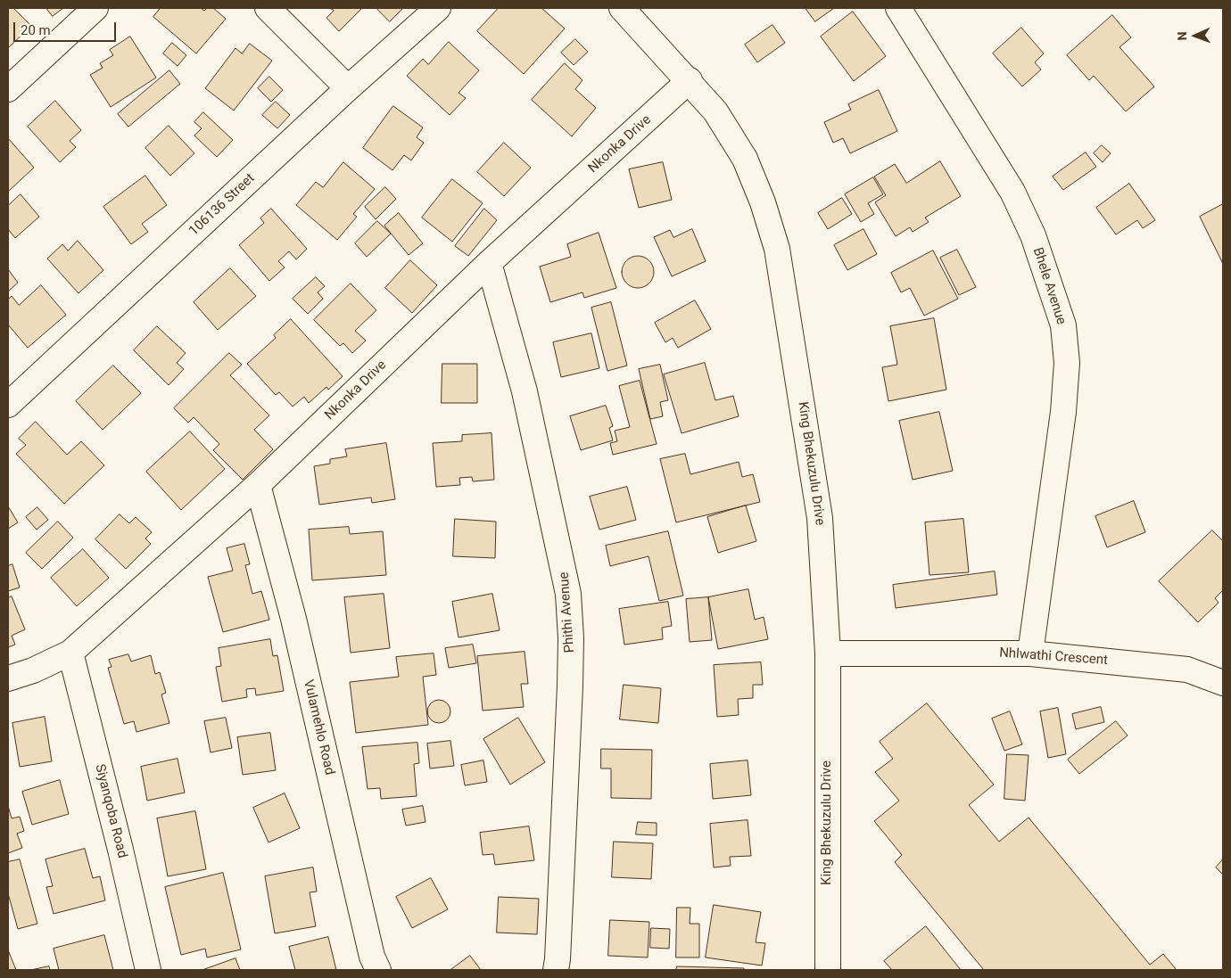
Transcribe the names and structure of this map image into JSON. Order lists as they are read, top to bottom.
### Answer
{
  "streets": {
    "street": [
      "Nkonka Drive",
      "106136 Street",
      "Bhele Avenue",
      "King Bhekuzulu Drive",
      "Phithi Avenue",
      "Nhlwathi Crescent",
      "Vulamehlo Road",
      "Siyanqoba Road"
    ]
  },
  "crossings": [
    ["Nkonka Drive", "King Bhekuzulu Drive"],
    ["Nkonka Drive", "Phithi Avenue"],
    ["Nkonka Drive", "Vulamehlo Road"],
    ["Nkonka Drive", "Siyanqoba Road"],
    ["Bhele Avenue", "Nhlwathi Crescent"],
    ["King Bhekuzulu Drive", "Nhlwathi Crescent"]
  ],
  "scale_bar": "20 m",
  "north": "left"
}
